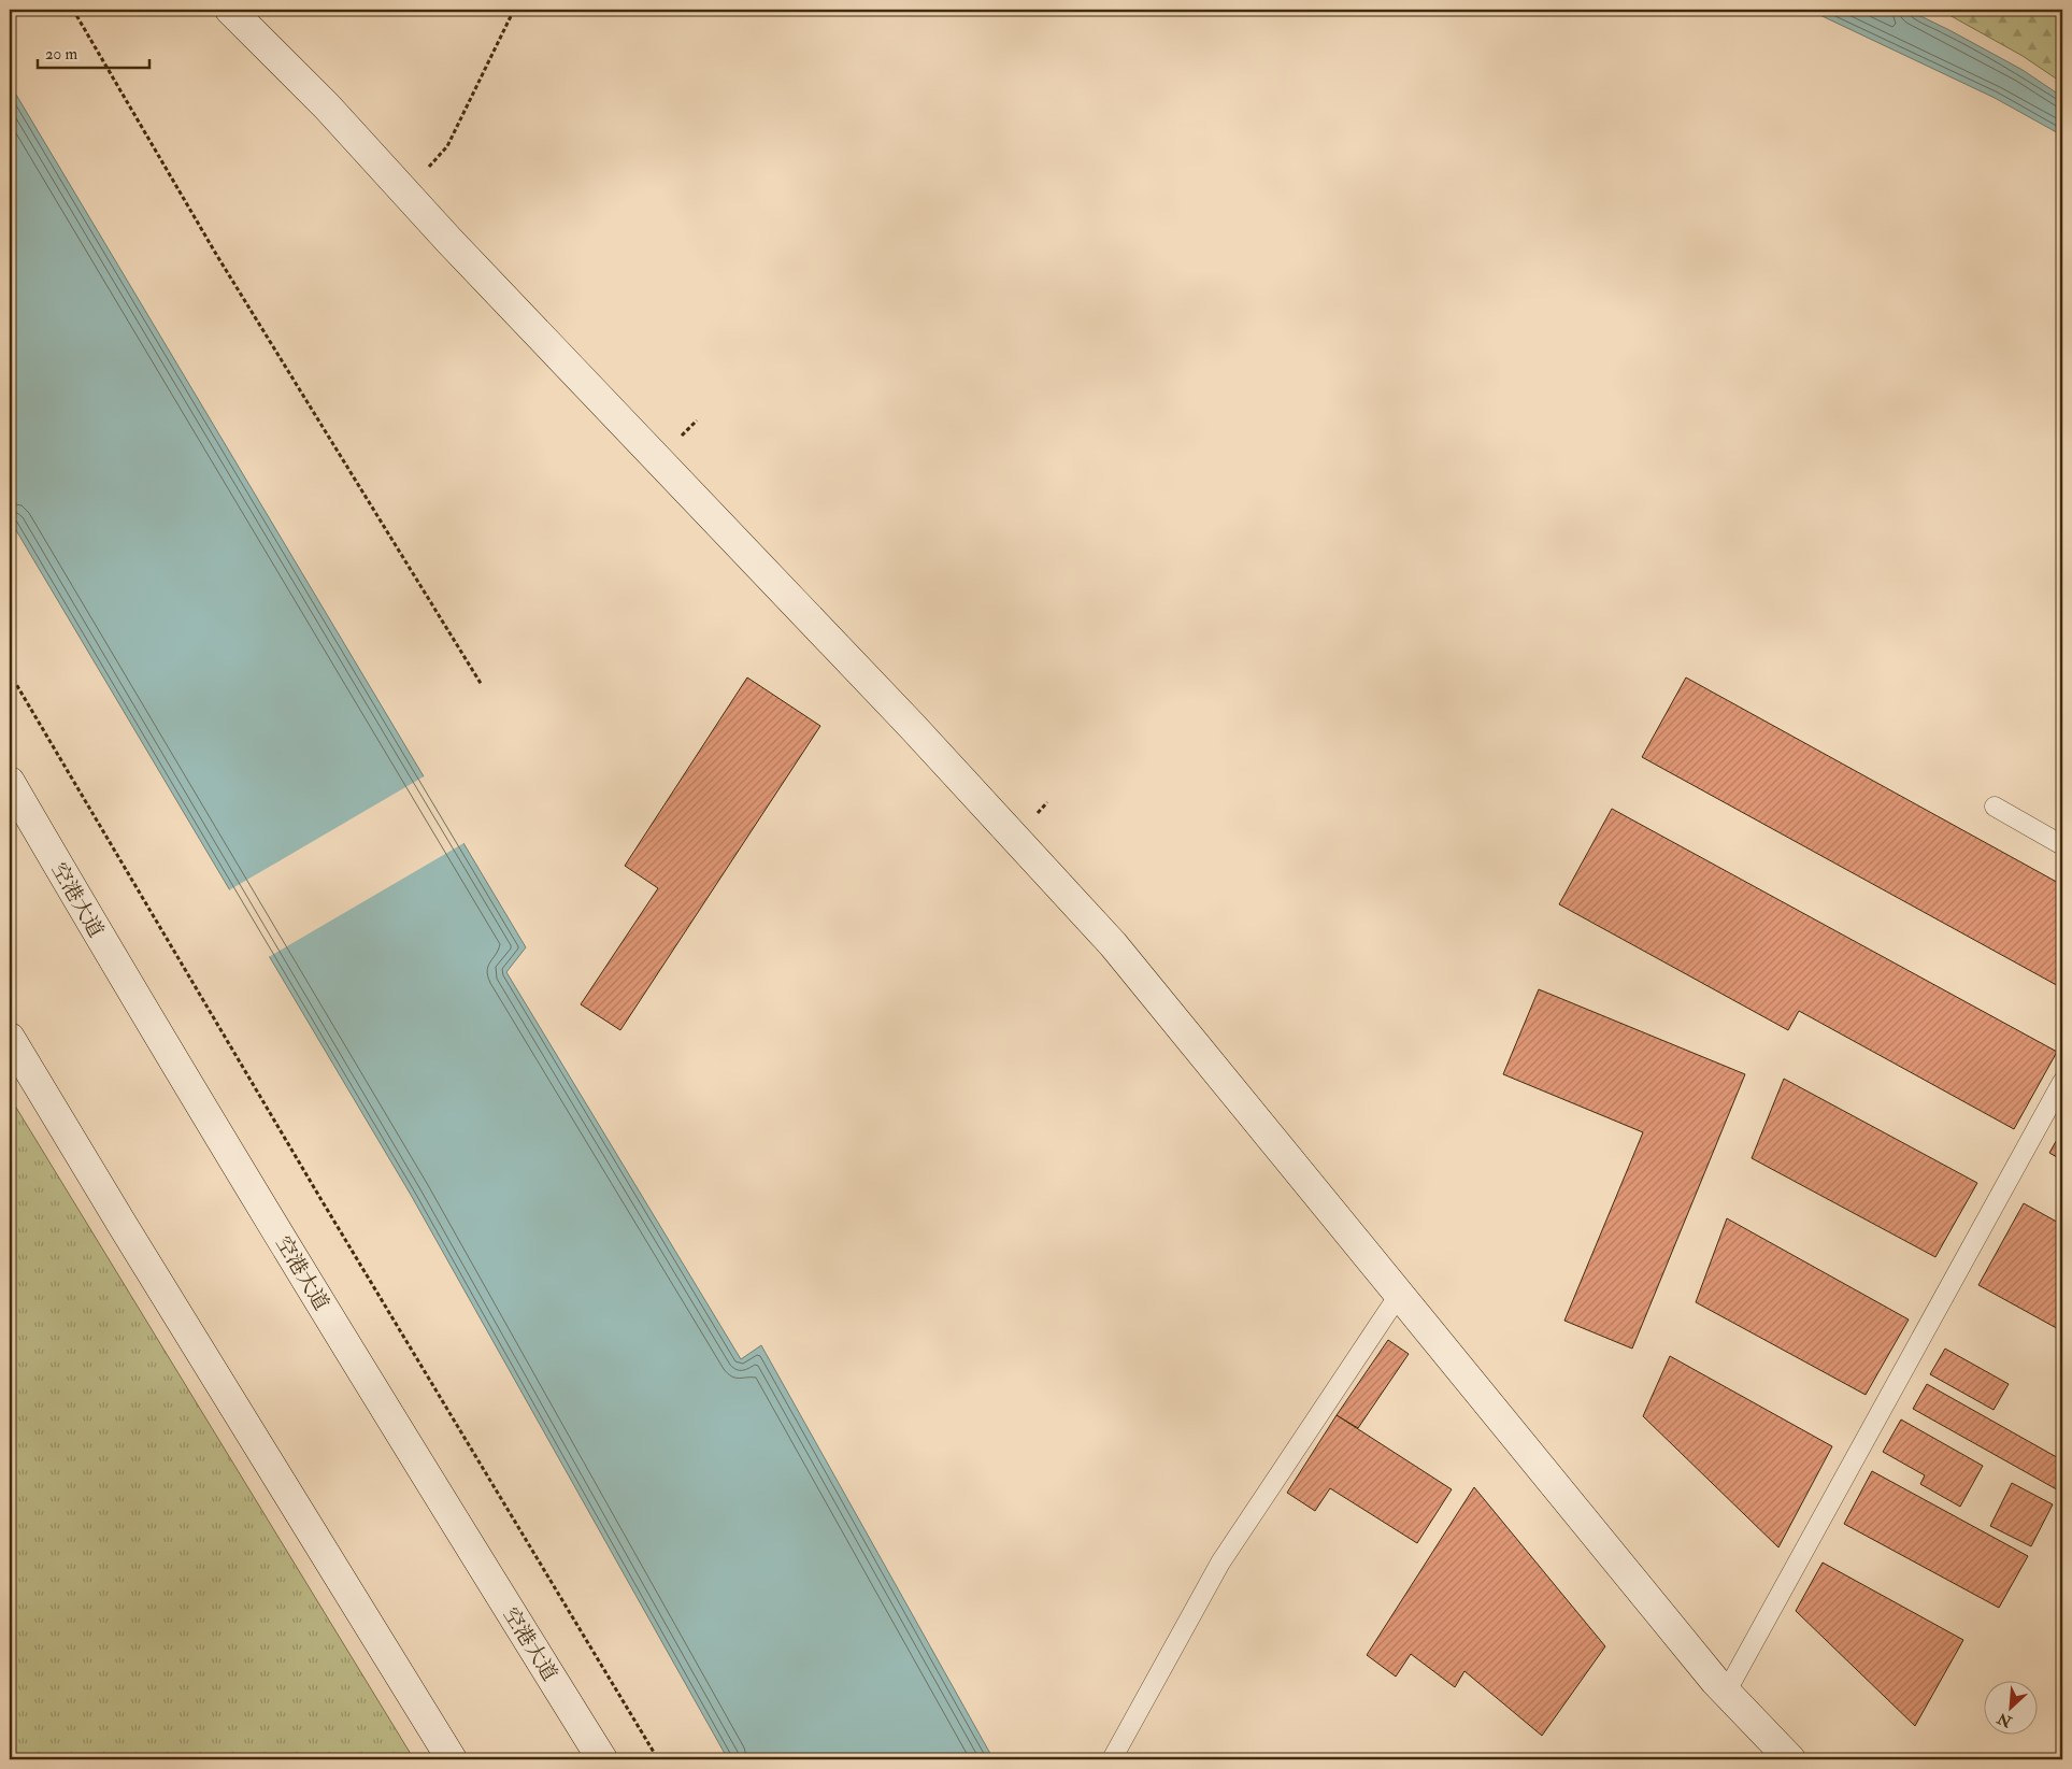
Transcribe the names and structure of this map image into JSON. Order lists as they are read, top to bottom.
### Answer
{
  "streets": {
    "main road": ["空港大道"]
  },
  "scale_bar": "20 m",
  "north": "bottom left"
}
